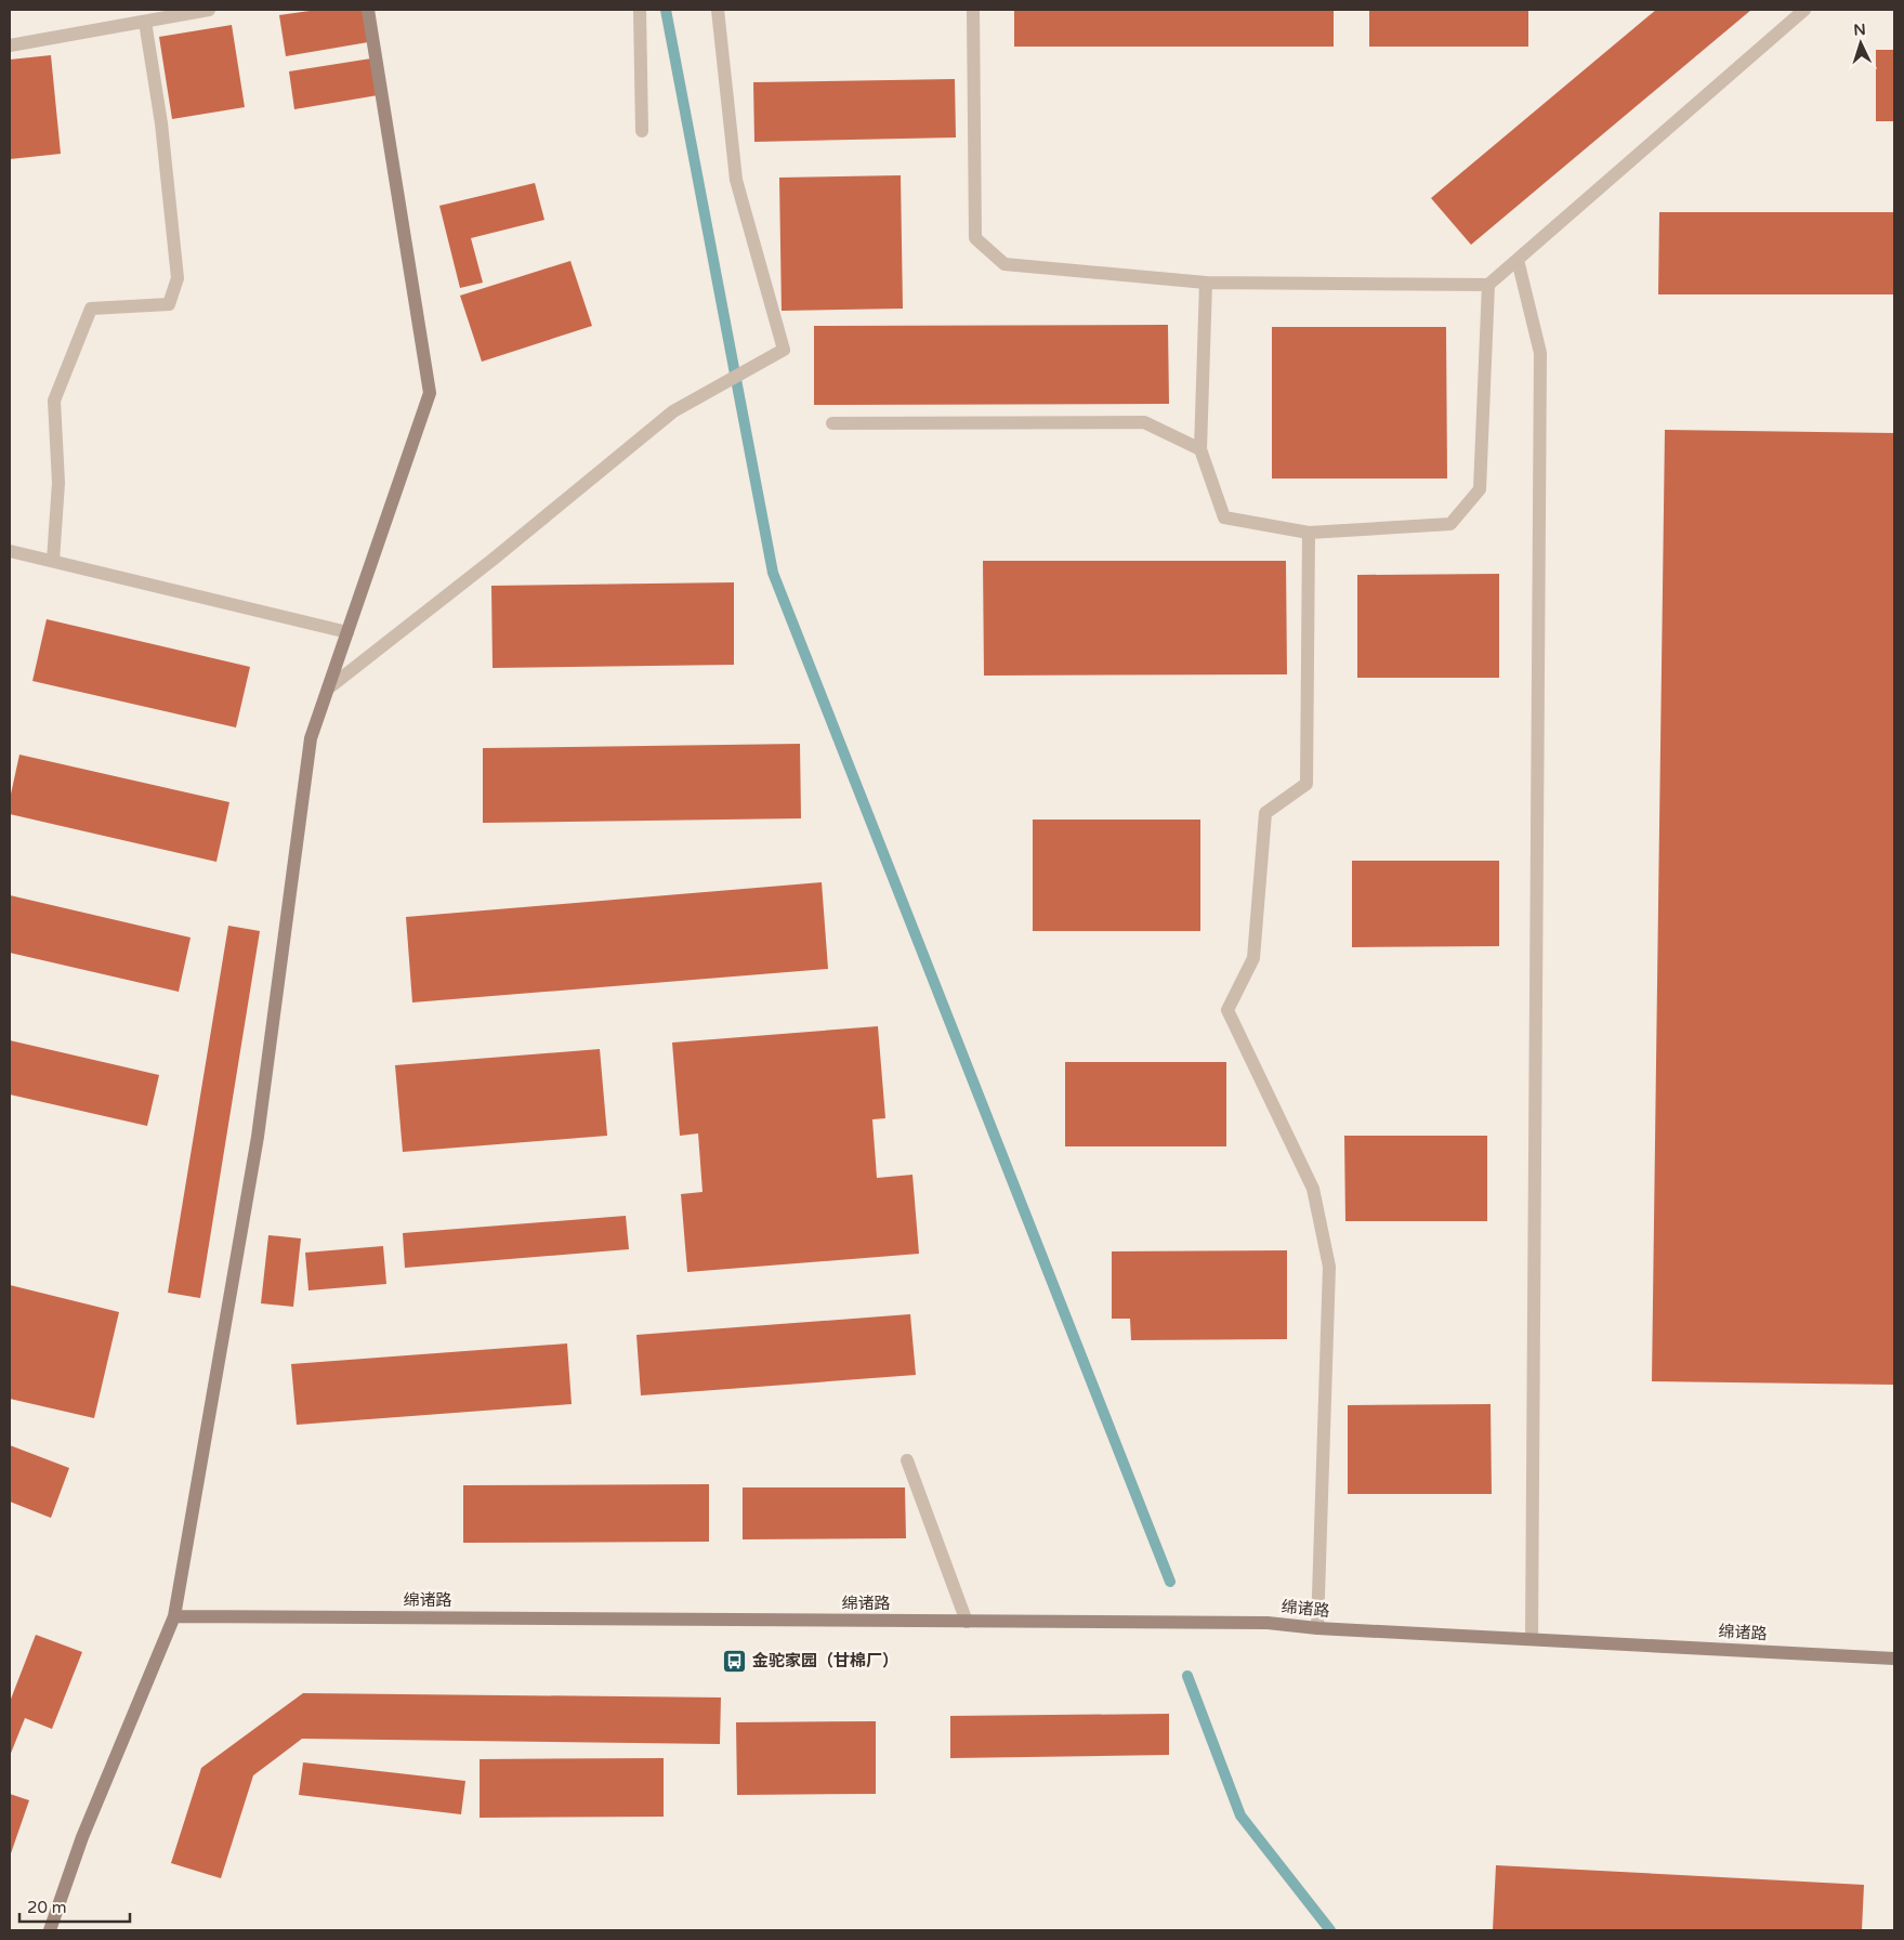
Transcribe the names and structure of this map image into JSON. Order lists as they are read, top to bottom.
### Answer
{
  "streets": {
    "street": ["绵诸路"]
  },
  "places": {
    "bus stop": ["金驼家园（甘棉厂）"]
  },
  "scale_bar": "20 m",
  "north": "top"
}
